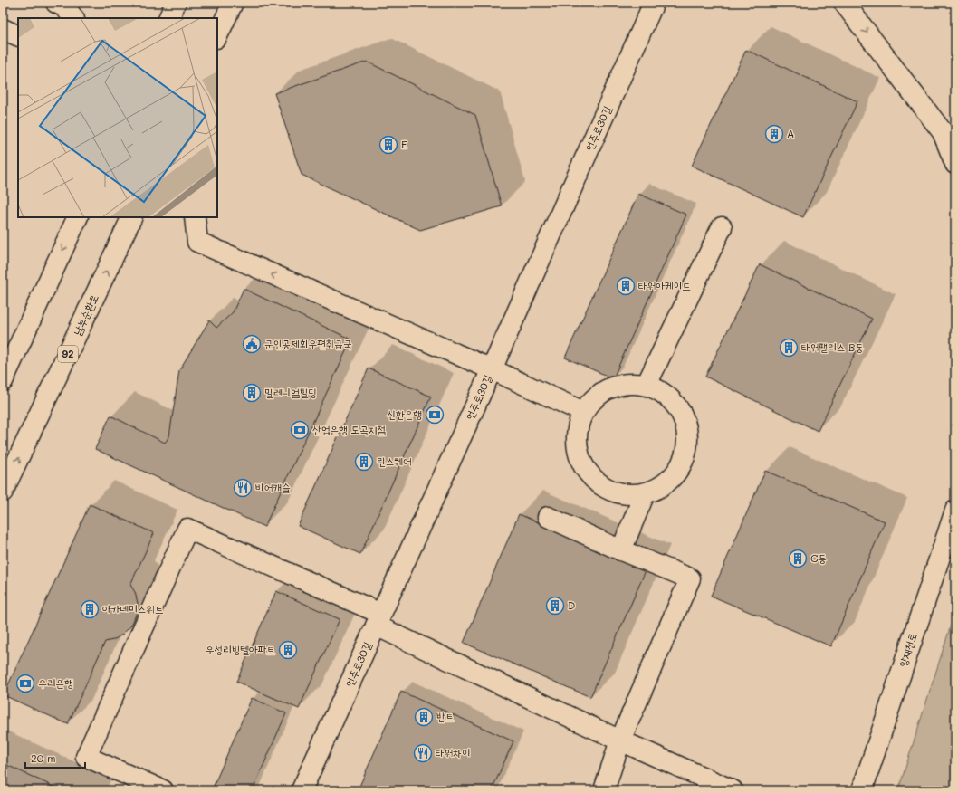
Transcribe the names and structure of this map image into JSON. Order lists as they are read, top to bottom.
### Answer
{
  "streets": {
    "street": [
      "언주로30길",
      "남부순환로",
      "92",
      "양재천로"
    ]
  },
  "places": {
    "building": [
      "A",
      "E",
      "타워아케이드",
      "타워팰리스 B동",
      "밀레니엄빌딩",
      "린스퀘어",
      "C동",
      "D",
      "아카데미스위트",
      "우성리빙텔아파트",
      "반트"
    ],
    "public building": ["군인공제회우편취급국"],
    "bank": ["신한은행", "산업은행 도곡지점", "우리은행"],
    "restaurant": ["비어캐슬", "타워차이"]
  },
  "scale_bar": "20 m"
}
